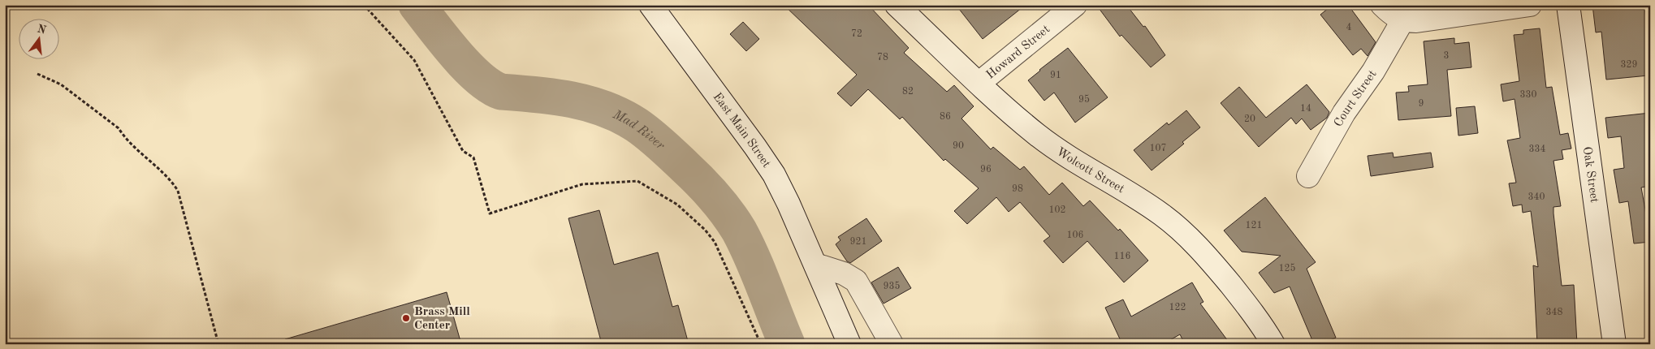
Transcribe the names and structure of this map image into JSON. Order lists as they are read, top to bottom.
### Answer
{
  "streets": {
    "street": [
      "Howard Street",
      "Court Street",
      "East Main Street",
      "Wolcott Street",
      "Oak Street"
    ]
  },
  "crossings": [
    ["Howard Street", "Wolcott Street"]
  ],
  "water": ["Mad River"],
  "places": ["Brass Mill Center"],
  "house_numbers": [
    "4",
    "72",
    "3",
    "78",
    "329",
    "91",
    "82",
    "330",
    "95",
    "9",
    "14",
    "86",
    "20",
    "90",
    "107",
    "334",
    "96",
    "98",
    "340",
    "102",
    "121",
    "106",
    "921",
    "116",
    "125",
    "935",
    "122",
    "348"
  ],
  "north": "top"
}
